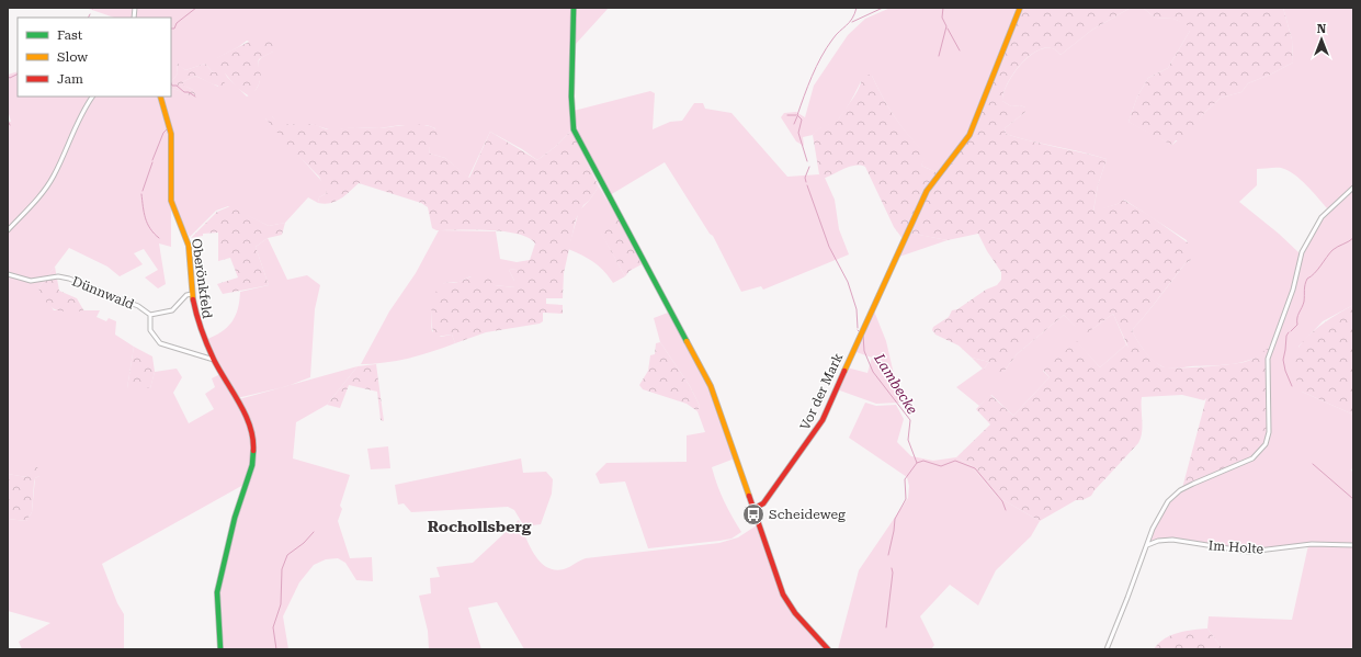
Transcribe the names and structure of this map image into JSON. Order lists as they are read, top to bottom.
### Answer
{
  "streets": {
    "street": [
      "Oberönkfeld",
      "Dünnwald",
      "Vor der Mark",
      "Im Holte"
    ]
  },
  "districts": ["Rochollsberg"],
  "water": ["Lambecke"],
  "places": {
    "bus stop": ["Scheideweg"]
  },
  "legend": ["Fast", "Slow", "Jam"],
  "north": "top"
}
